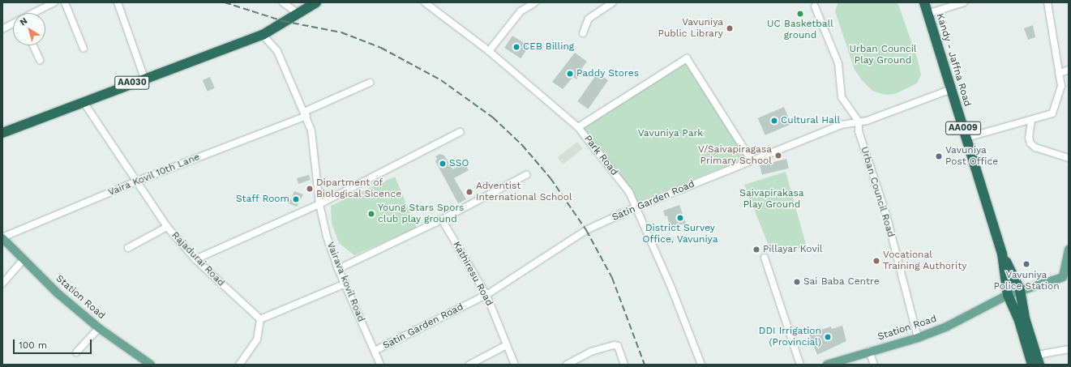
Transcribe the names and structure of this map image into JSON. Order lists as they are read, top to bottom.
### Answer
{
  "streets": {
    "highway": ["Kandy - Jaffna Road", "AA030", "AA009"],
    "main road": ["Station Road"],
    "street": [
      "Park Road",
      "Vaira Kovil 10th Lane",
      "Urban Council Road",
      "Satin Garden Road",
      "Rajadurai Road",
      "Kathiresu Road",
      "Vairava kovil Road"
    ]
  },
  "crossings": [
    ["Kandy - Jaffna Road", "Satin Garden Road"],
    ["Kandy - Jaffna Road", "Station Road"],
    ["AA030", "Rajadurai Road"],
    ["AA030", "Vairava kovil Road"],
    ["Park Road", "Satin Garden Road"],
    ["Vaira Kovil 10th Lane", "Rajadurai Road"],
    ["Vaira Kovil 10th Lane", "Vairava kovil Road"],
    ["Vaira Kovil 10th Lane", "Station Road"],
    ["Urban Council Road", "Satin Garden Road"],
    ["Urban Council Road", "Station Road"],
    ["Satin Garden Road", "Kathiresu Road"],
    ["Satin Garden Road", "Vairava kovil Road"]
  ],
  "parks": ["Urban Council Play Ground", "Vavuniya Park", "Saivapirakasa Play Ground"],
  "places": [
    "UC Basketball ground",
    "Vavuniya Public Library",
    "CEB Billing",
    "Paddy Stores",
    "Cultural Hall",
    "V/Saivapiragasa Primary School",
    "Vavuniya Post Office",
    "SSO",
    "Dipartment of Biological Sicence",
    "Adventist International School",
    "Staff Room",
    "Young Stars Spors club play ground",
    "District Survey Office, Vavuniya",
    "Pillayar Kovil",
    "Vocational Training Authority",
    "Vavuniya Police Station",
    "Sai Baba Centre",
    "DDI Irrigation (Provincial)"
  ],
  "scale_bar": "100 m",
  "north": "top left"
}
